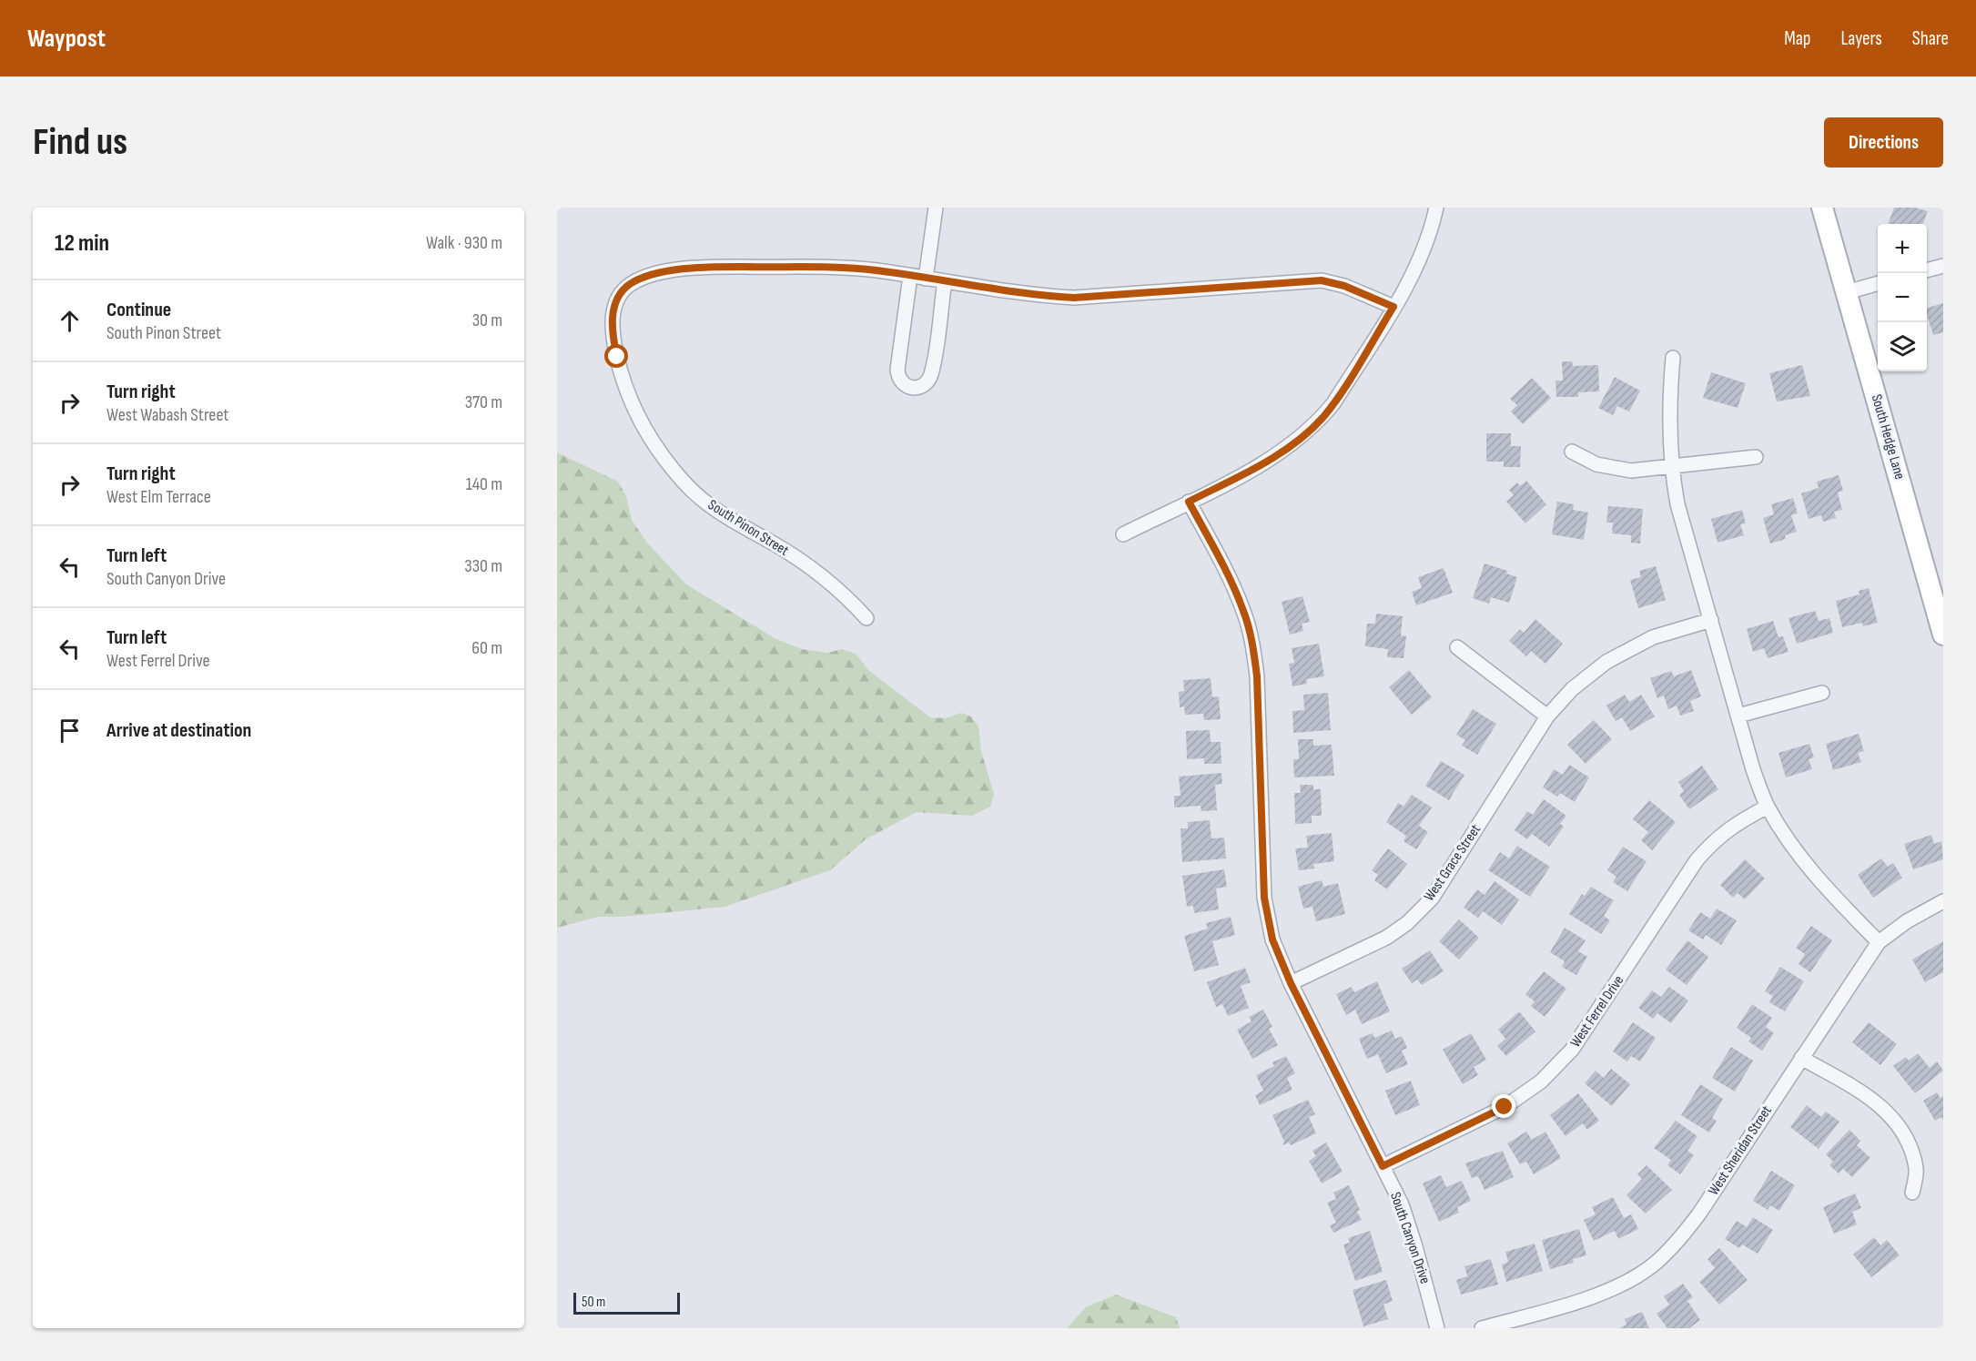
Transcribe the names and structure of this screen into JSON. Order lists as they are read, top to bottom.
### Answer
{
  "streets": {
    "street": [
      "South Hedge Lane",
      "South Pinon Street",
      "West Grace Street",
      "West Ferrel Drive",
      "West Sheridan Street",
      "South Canyon Drive"
    ]
  },
  "crossings": [
    ["West Grace Street", "South Canyon Drive"],
    ["West Ferrel Drive", "South Canyon Drive"]
  ],
  "scale_bar": "50 m",
  "page": {
    "header": "Waypost",
    "nav": ["Map", "Layers", "Share"],
    "buttons": "Directions",
    "title": "Find us",
    "heading": ["12 min", "Walk · 930 m"],
    "map_buttons": ["+", "−"],
    "list": [
      ["Continue", "South Pinon Street", "30 m"],
      ["Turn right", "West Wabash Street", "370 m"],
      ["Turn right", "West Elm Terrace", "140 m"],
      ["Turn left", "South Canyon Drive", "330 m"],
      ["Turn left", "West Ferrel Drive", "60 m"],
      "Arrive at destination"
    ],
    "scale": "50 m"
  }
}
